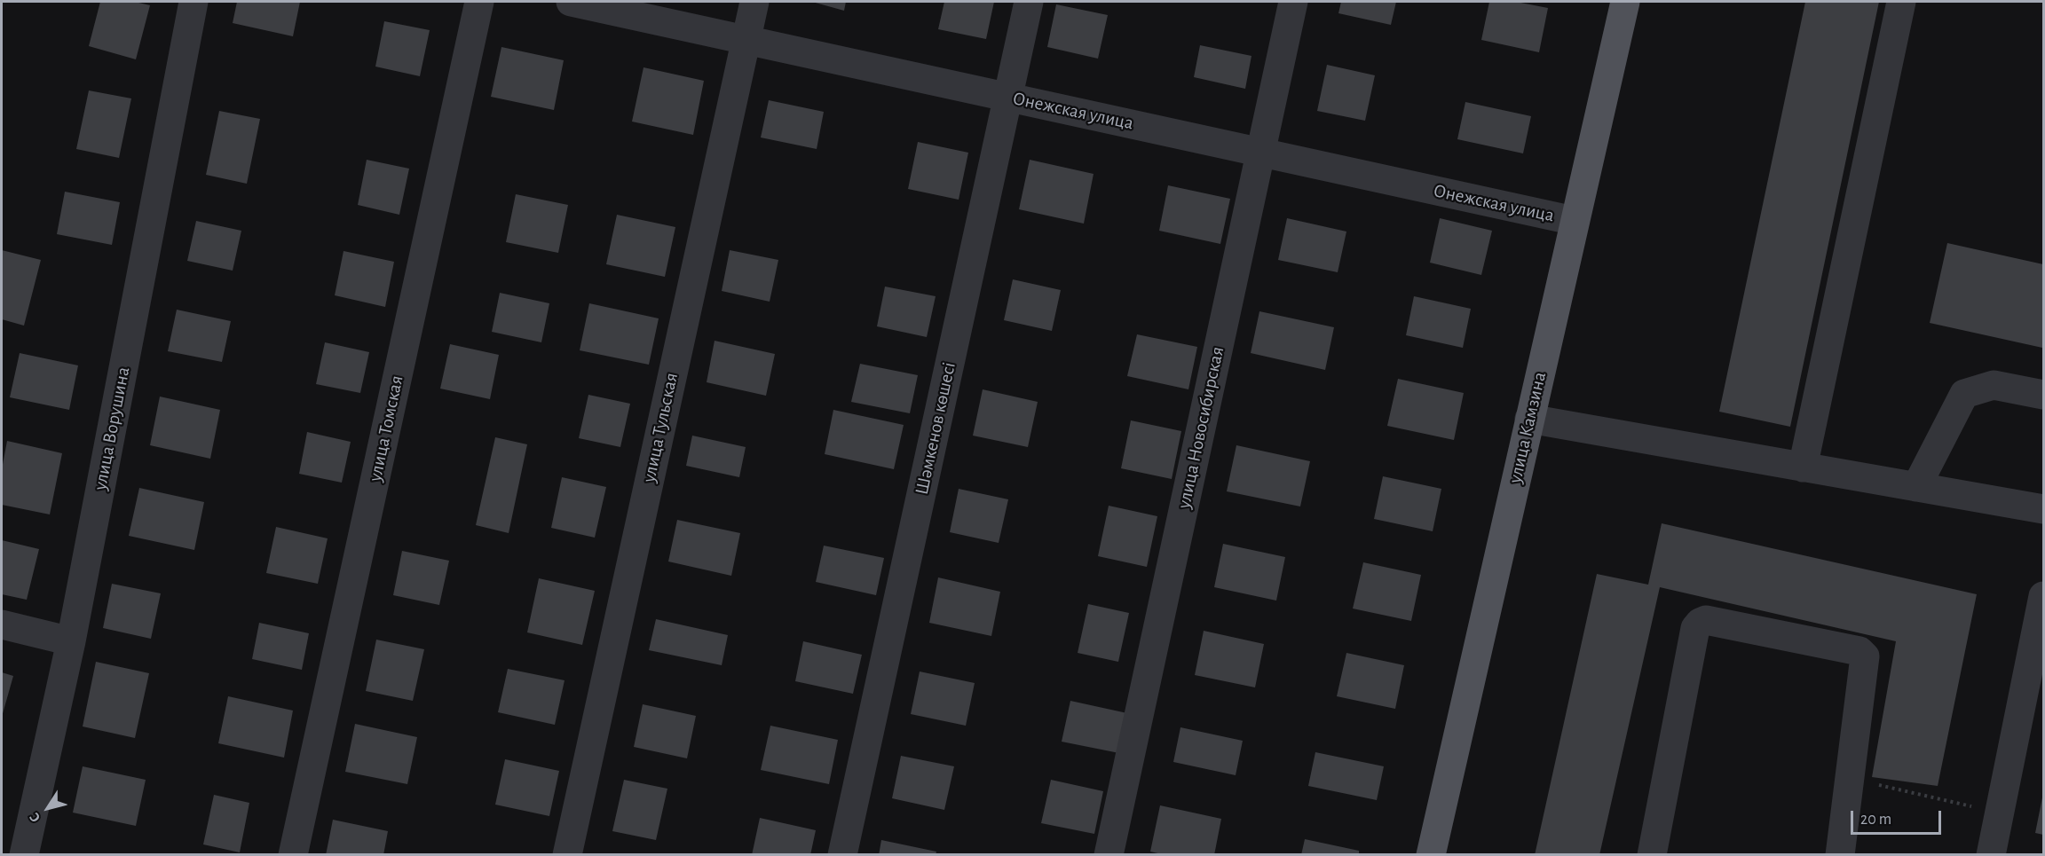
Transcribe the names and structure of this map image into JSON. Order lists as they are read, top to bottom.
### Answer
{
  "streets": {
    "main road": ["улица Камзина"],
    "street": [
      "Онежская улица",
      "улица Тульская",
      "улица Новосибирская",
      "улица Ворушина",
      "улица Томская",
      "Шәмкенов көшесі"
    ]
  },
  "crossings": [
    ["Онежская улица", "улица Тульская"],
    ["Онежская улица", "улица Новосибирская"],
    ["Онежская улица", "улица Камзина"],
    ["Онежская улица", "Шәмкенов көшесі"]
  ],
  "scale_bar": "20 m",
  "north": "bottom left"
}
